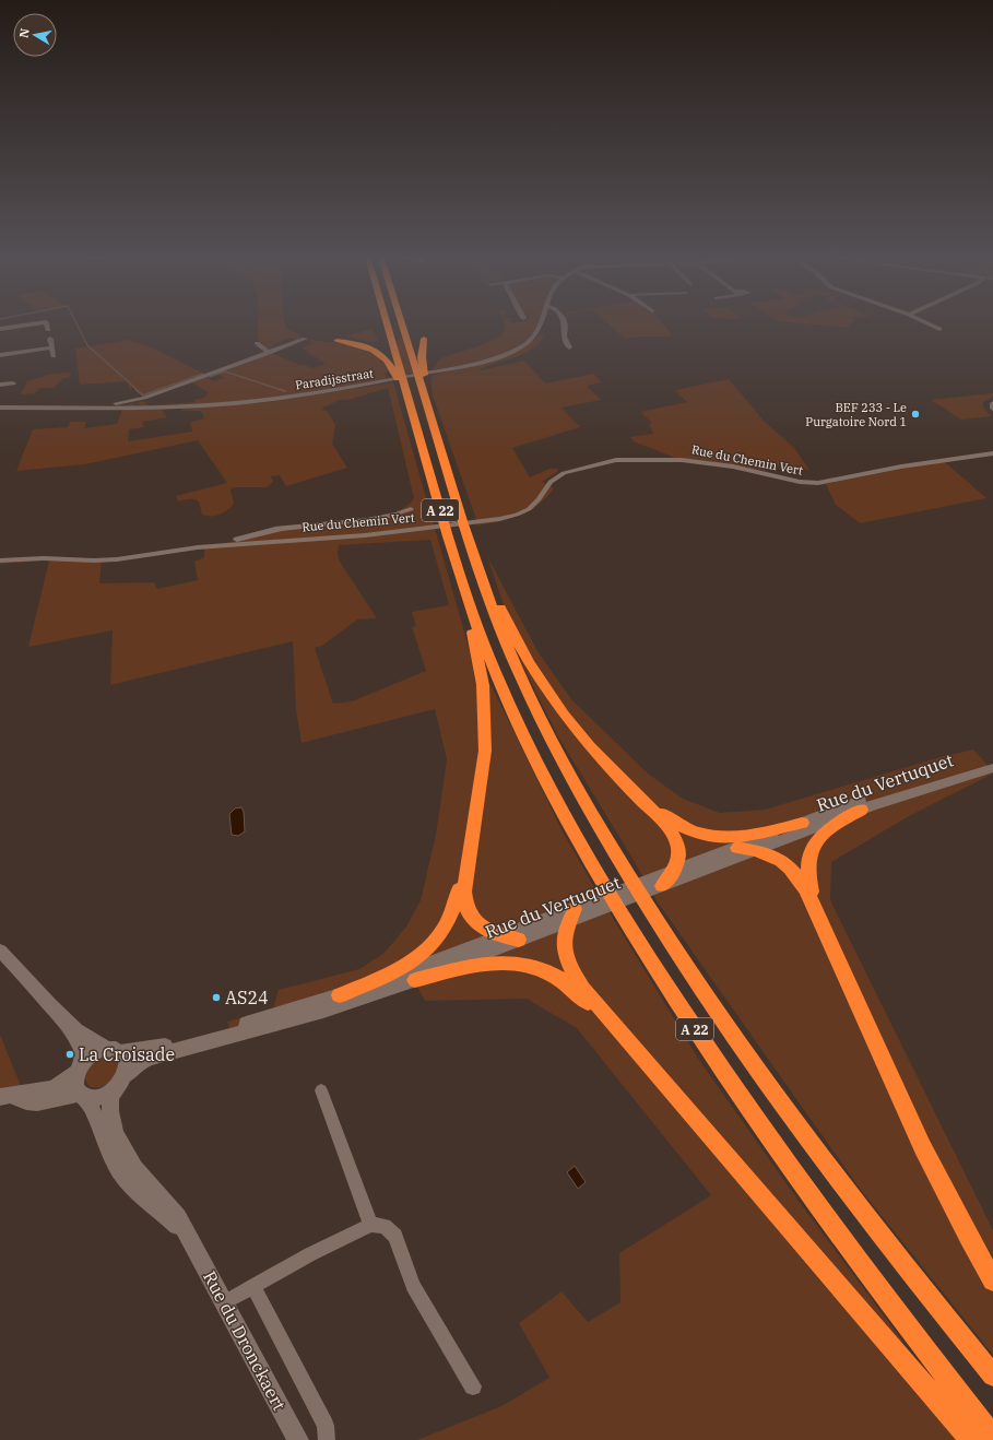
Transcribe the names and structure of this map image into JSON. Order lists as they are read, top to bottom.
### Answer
{
  "streets": {
    "highway": ["A 22"],
    "street": [
      "Paradijsstraat",
      "Rue du Chemin Vert",
      "Rue du Vertuquet",
      "Rue du Dronckaert"
    ]
  },
  "crossings": [
    ["Rue du Vertuquet", "Rue du Dronckaert"]
  ],
  "places": ["BEF 233 - Le Purgatoire Nord 1", "AS24", "La Croisade"],
  "north": "left"
}
